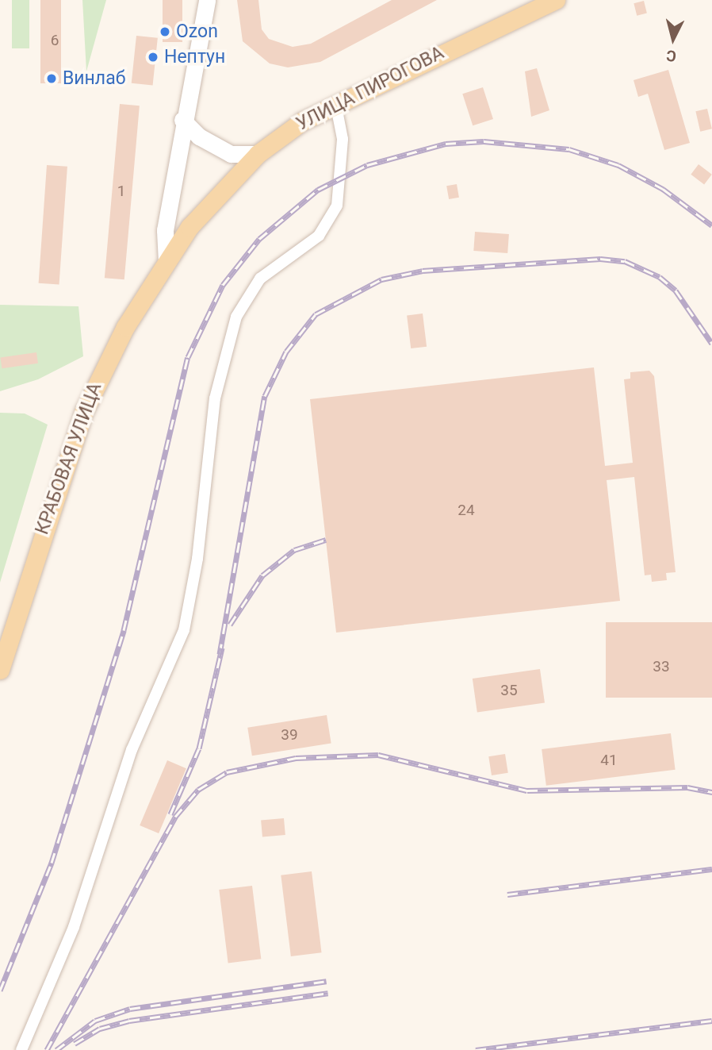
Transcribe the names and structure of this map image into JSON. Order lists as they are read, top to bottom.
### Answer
{
  "streets": {
    "main road": ["УЛИЦА ПИРОГОВА", "КРАБОВАЯ УЛИЦА"]
  },
  "crossings": [
    ["УЛИЦА ПИРОГОВА", "КРАБОВАЯ УЛИЦА"]
  ],
  "places": ["Ozon", "Нептун", "Винлаб"],
  "house_numbers": [
    "6",
    "1",
    "24",
    "33",
    "35",
    "39",
    "41"
  ],
  "north": "bottom"
}
